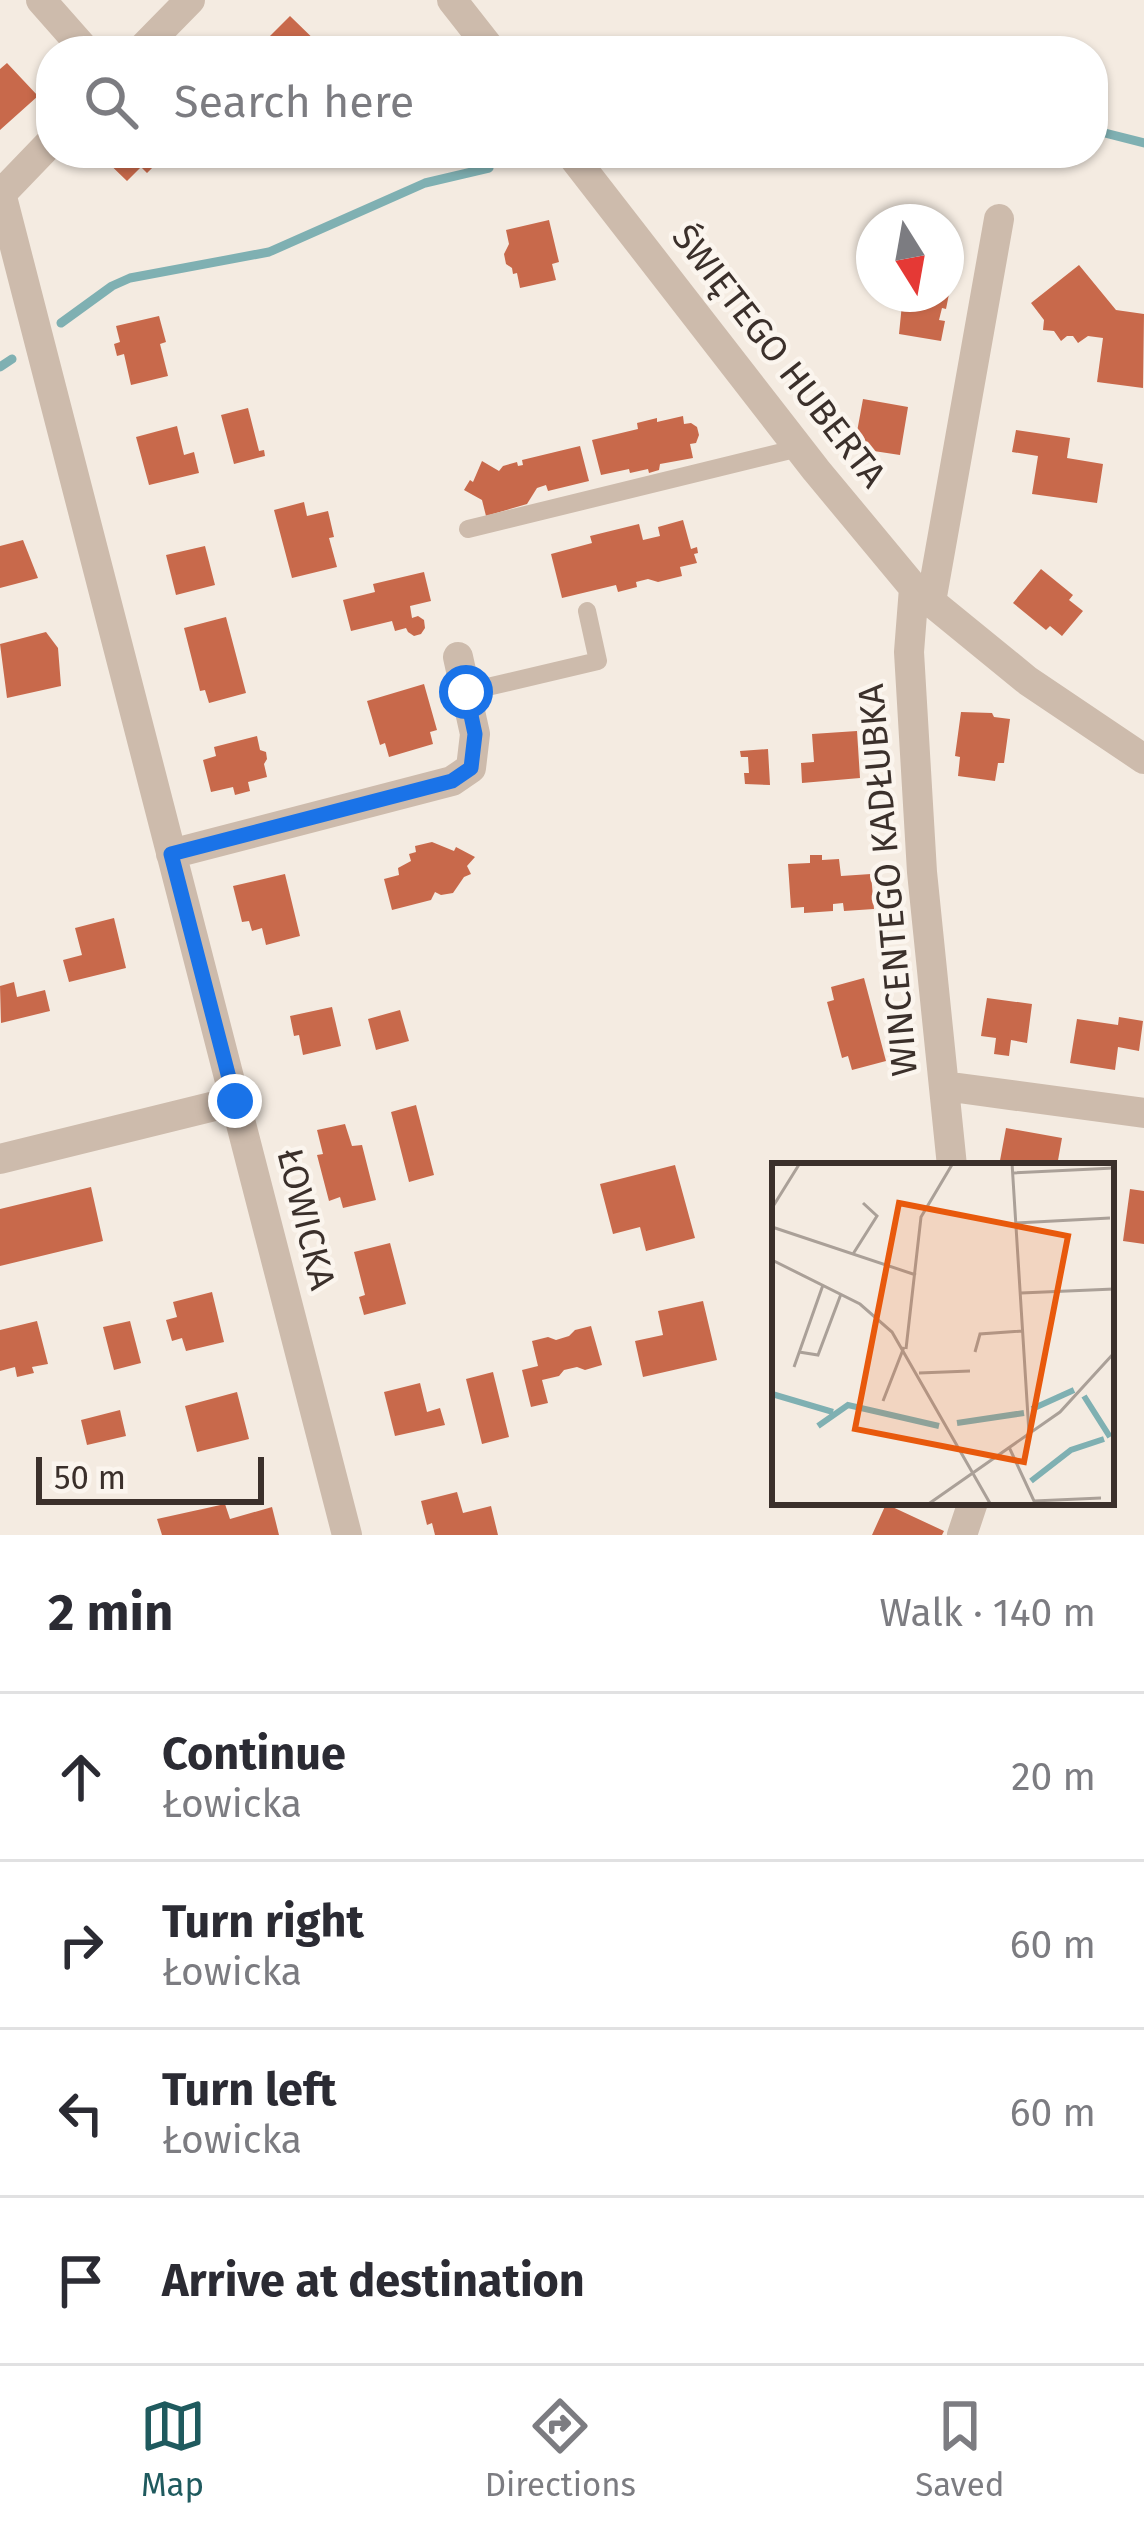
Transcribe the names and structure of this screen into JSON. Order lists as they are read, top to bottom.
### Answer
{
  "streets": {
    "street": ["ŚWIĘTEGO HUBERTA", "WINCENTEGO KADŁUBKA", "ŁOWICKA"]
  },
  "crossings": [
    ["ŚWIĘTEGO HUBERTA", "WINCENTEGO KADŁUBKA"]
  ],
  "scale_bar": "50 m",
  "north": "bottom",
  "page": {
    "search": "Search here",
    "scale": "50 m",
    "heading": ["2 min", "Walk · 140 m"],
    "list": [
      ["Continue", "Łowicka", "20 m"],
      ["Turn right", "Łowicka", "60 m"],
      ["Turn left", "Łowicka", "60 m"],
      "Arrive at destination"
    ],
    "nav": ["Map", "Directions", "Saved"]
  }
}
